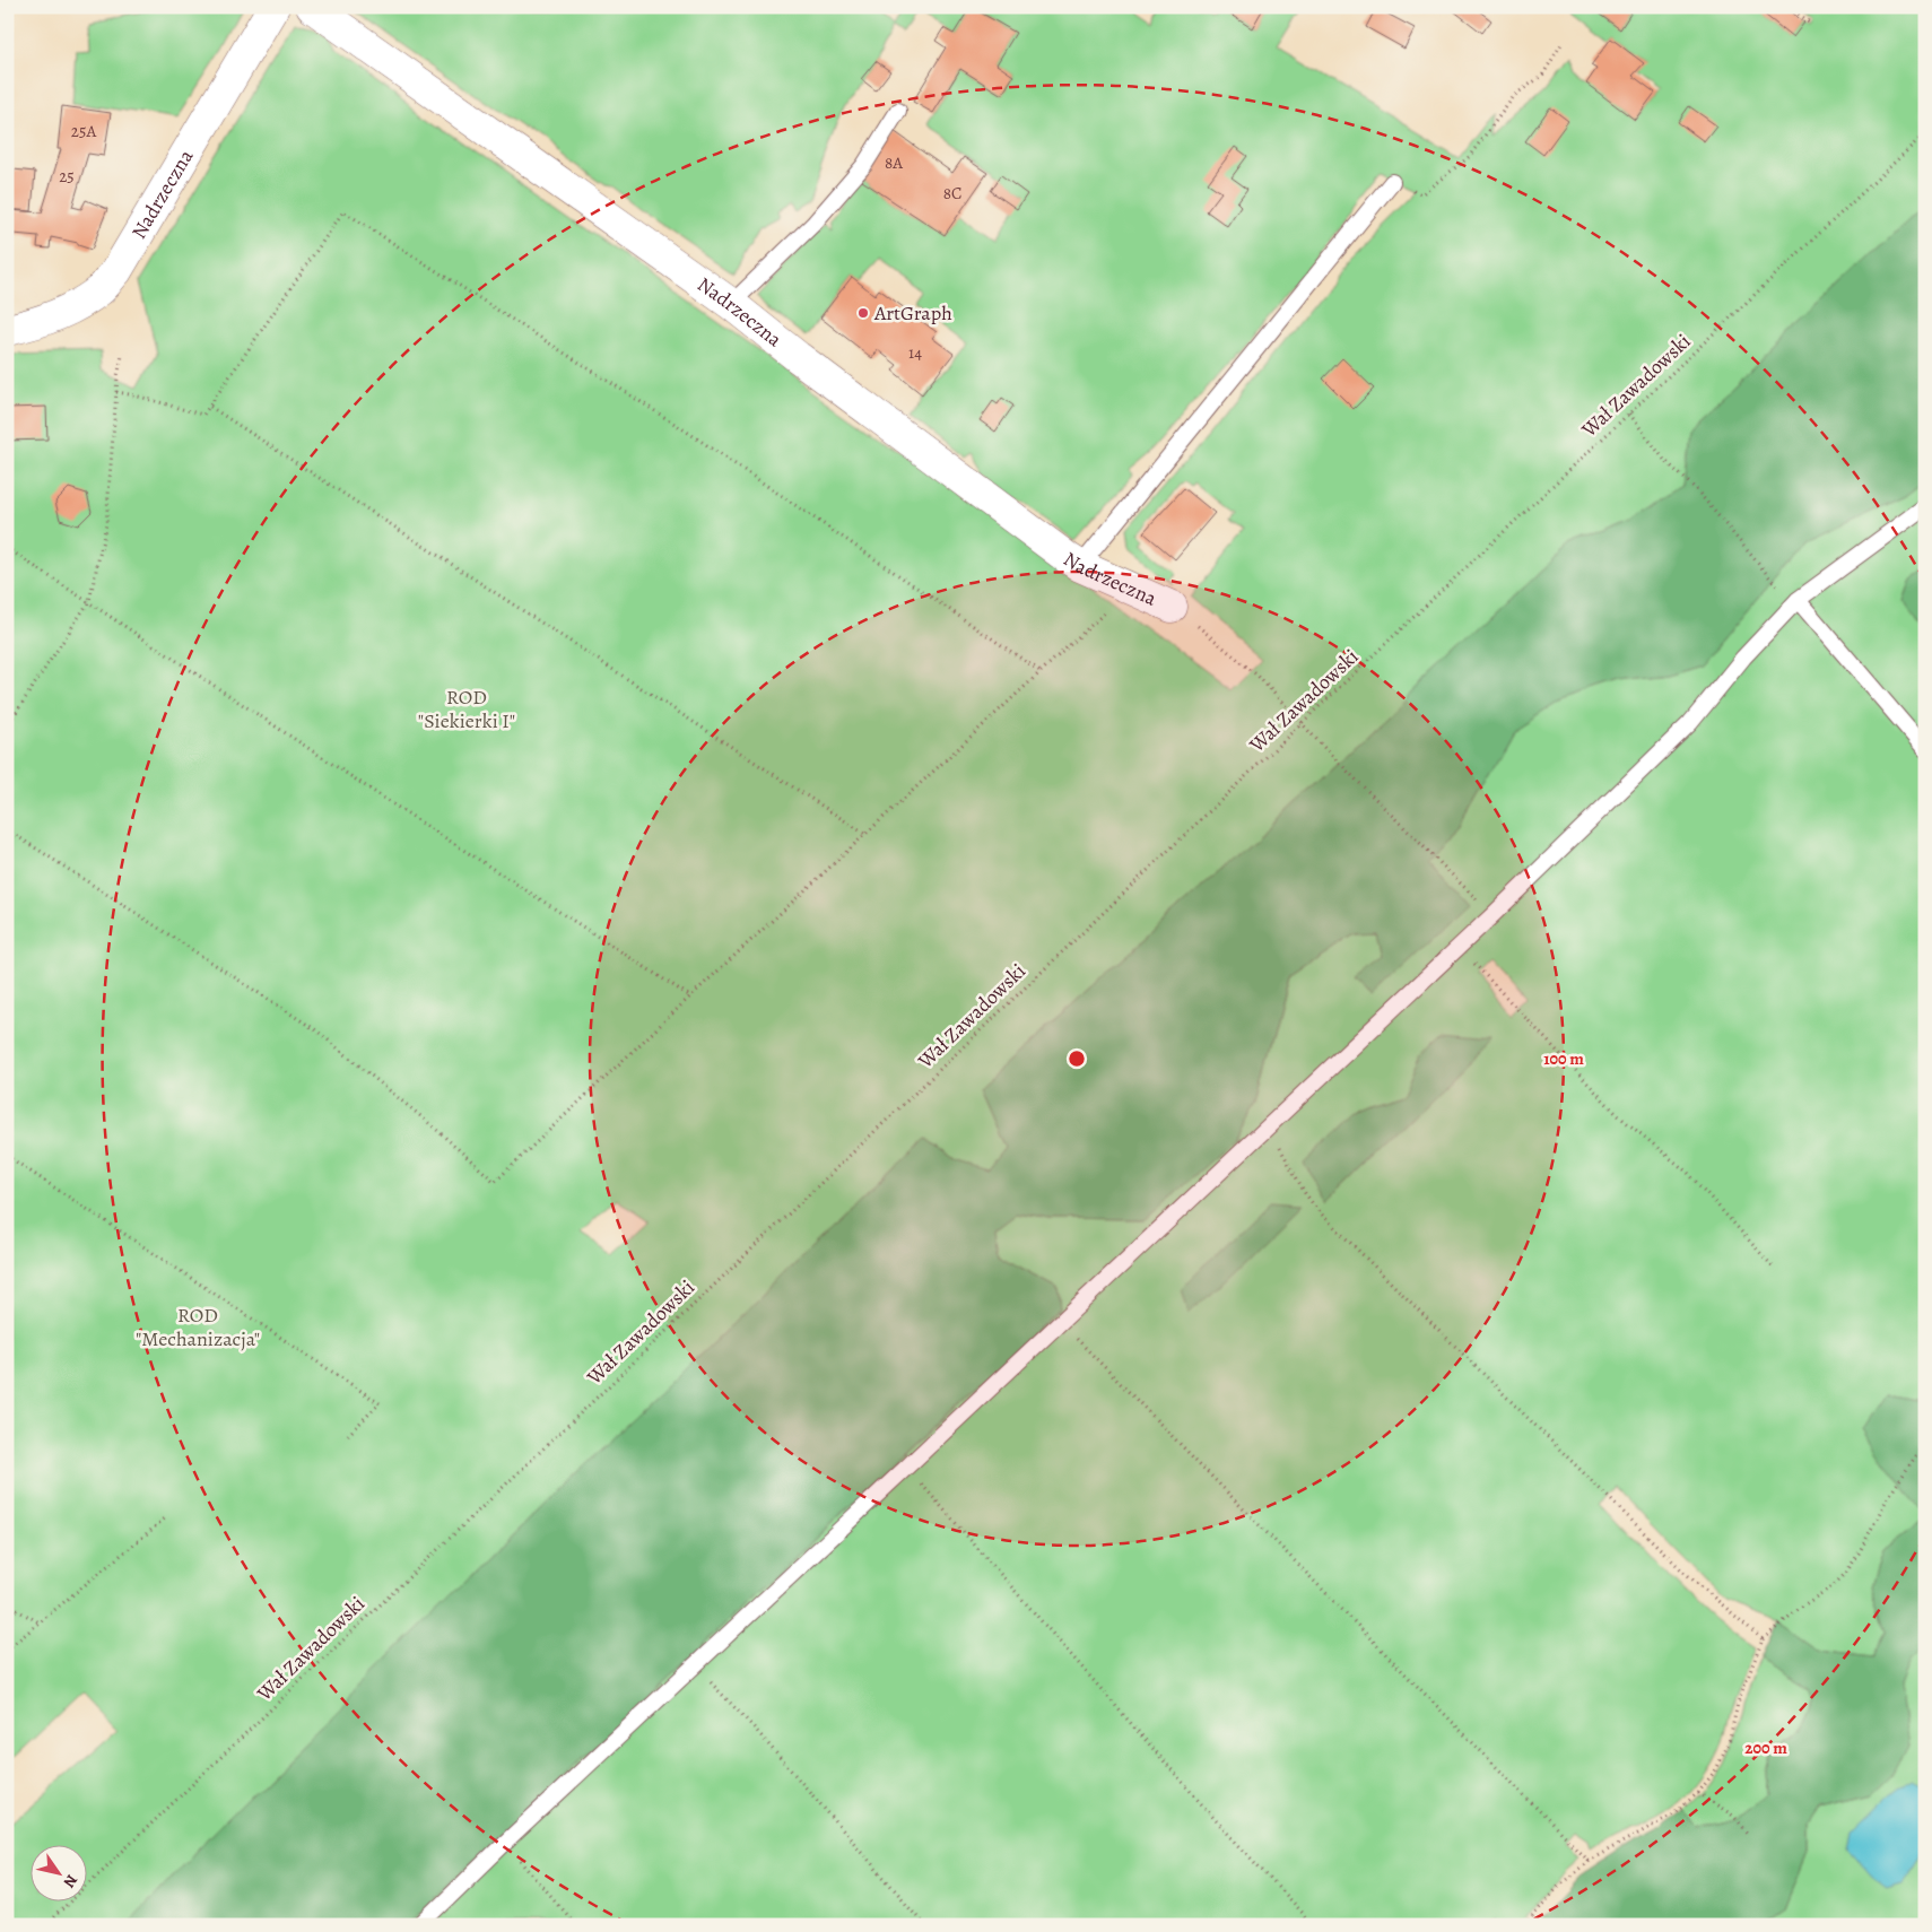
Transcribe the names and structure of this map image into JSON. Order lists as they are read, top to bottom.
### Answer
{
  "streets": {
    "street": ["Nadrzeczna"],
    "path": ["Wał Zawadowski"]
  },
  "parks": ["ROD \"Siekierki I\"", "ROD \"Mechanizacja\""],
  "places": ["ArtGraph"],
  "house_numbers": [
    "25A",
    "8A",
    "25",
    "8C",
    "14"
  ],
  "north": "bottom right",
  "rings": ["100 m", "200 m"]
}
